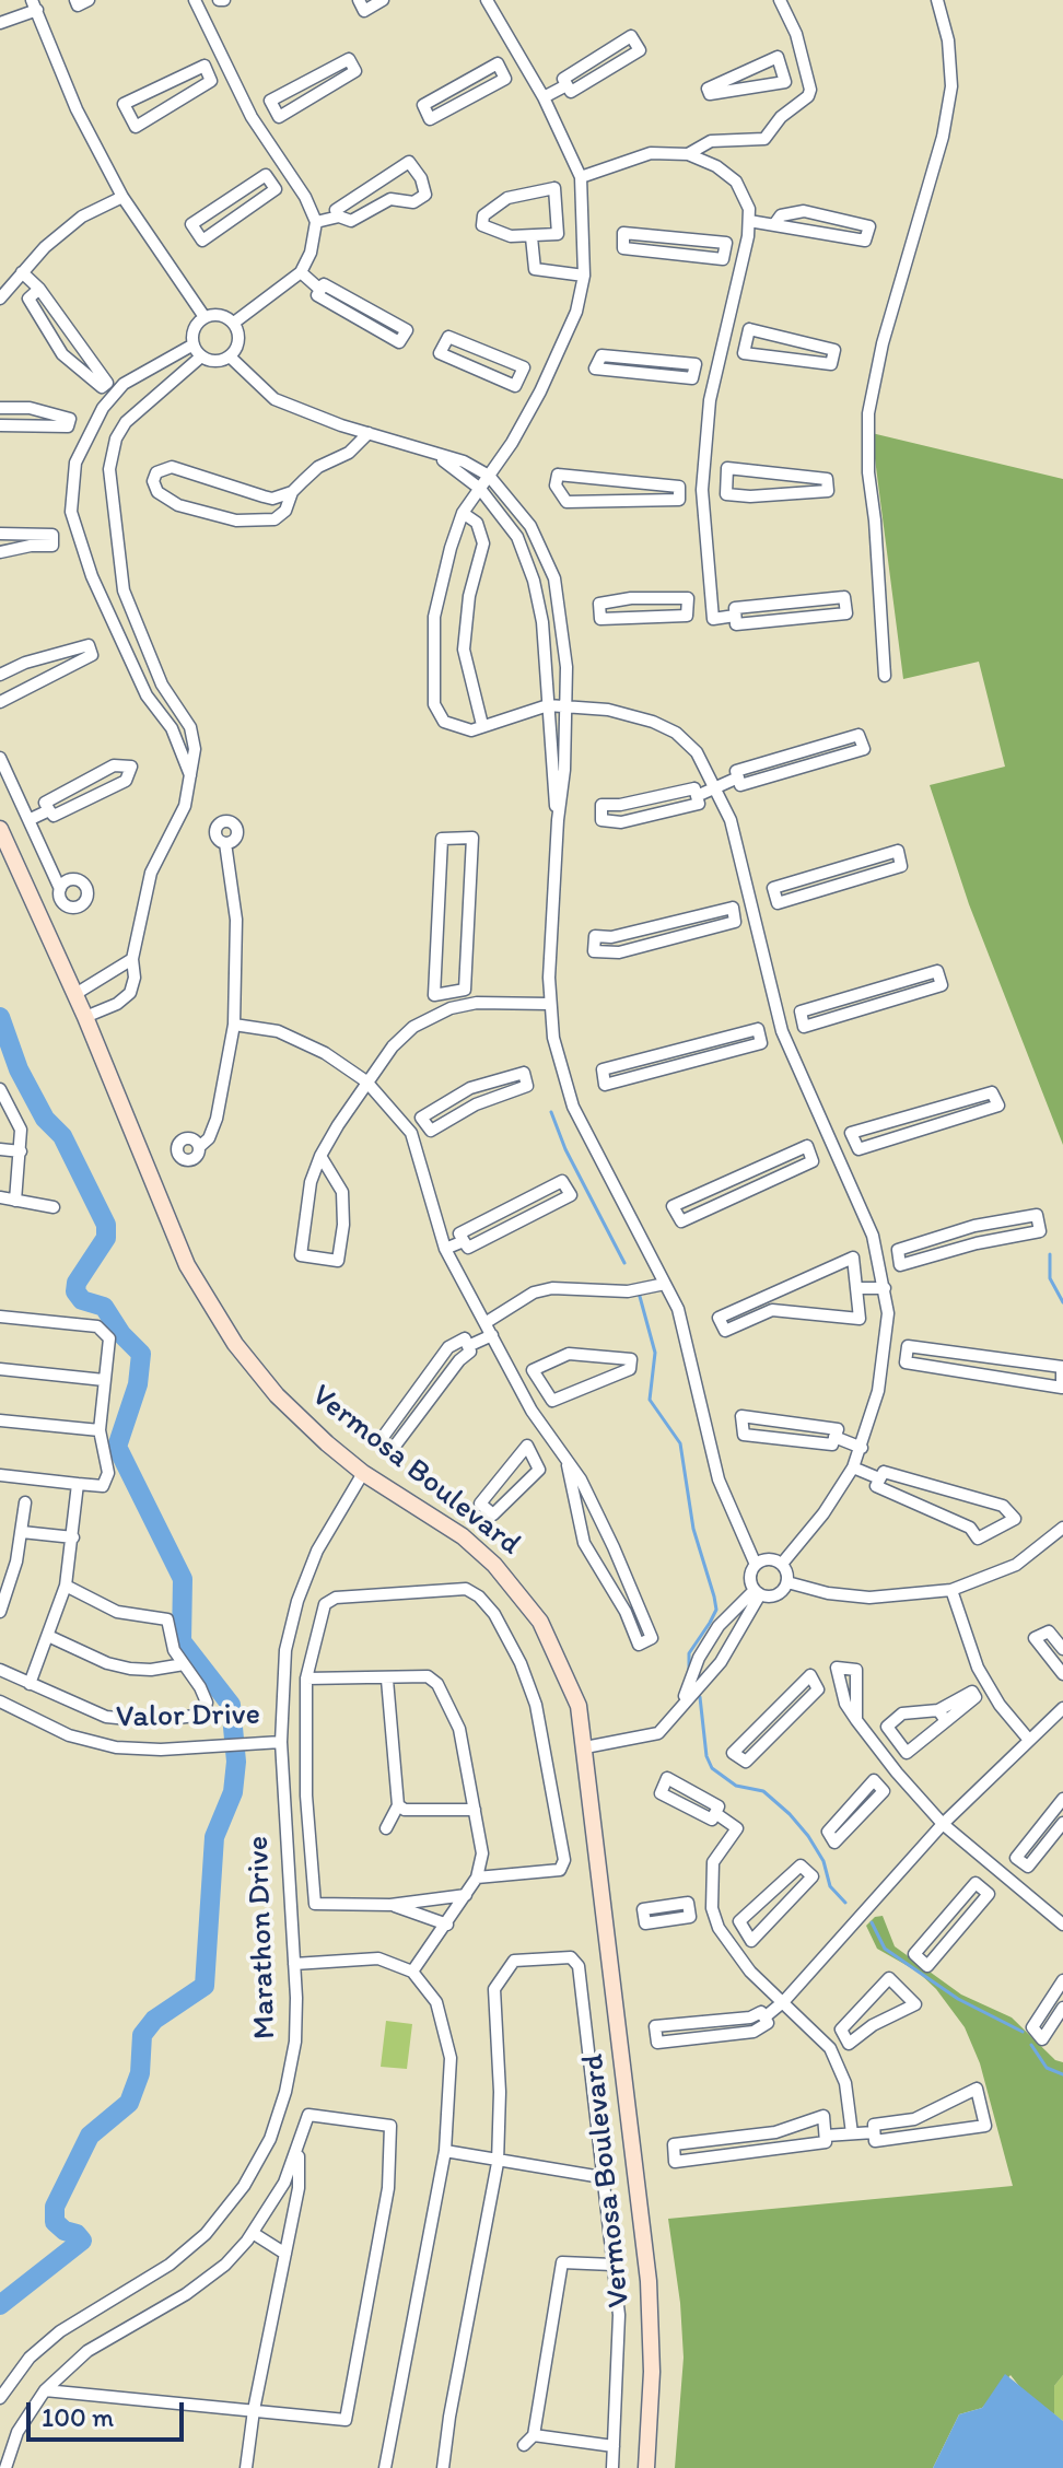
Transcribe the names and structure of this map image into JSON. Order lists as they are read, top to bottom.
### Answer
{
  "streets": {
    "main road": ["Vermosa Boulevard"],
    "street": ["Valor Drive", "Marathon Drive"]
  },
  "crossings": [
    ["Vermosa Boulevard", "Marathon Drive"],
    ["Valor Drive", "Marathon Drive"]
  ],
  "scale_bar": "100 m"
}
